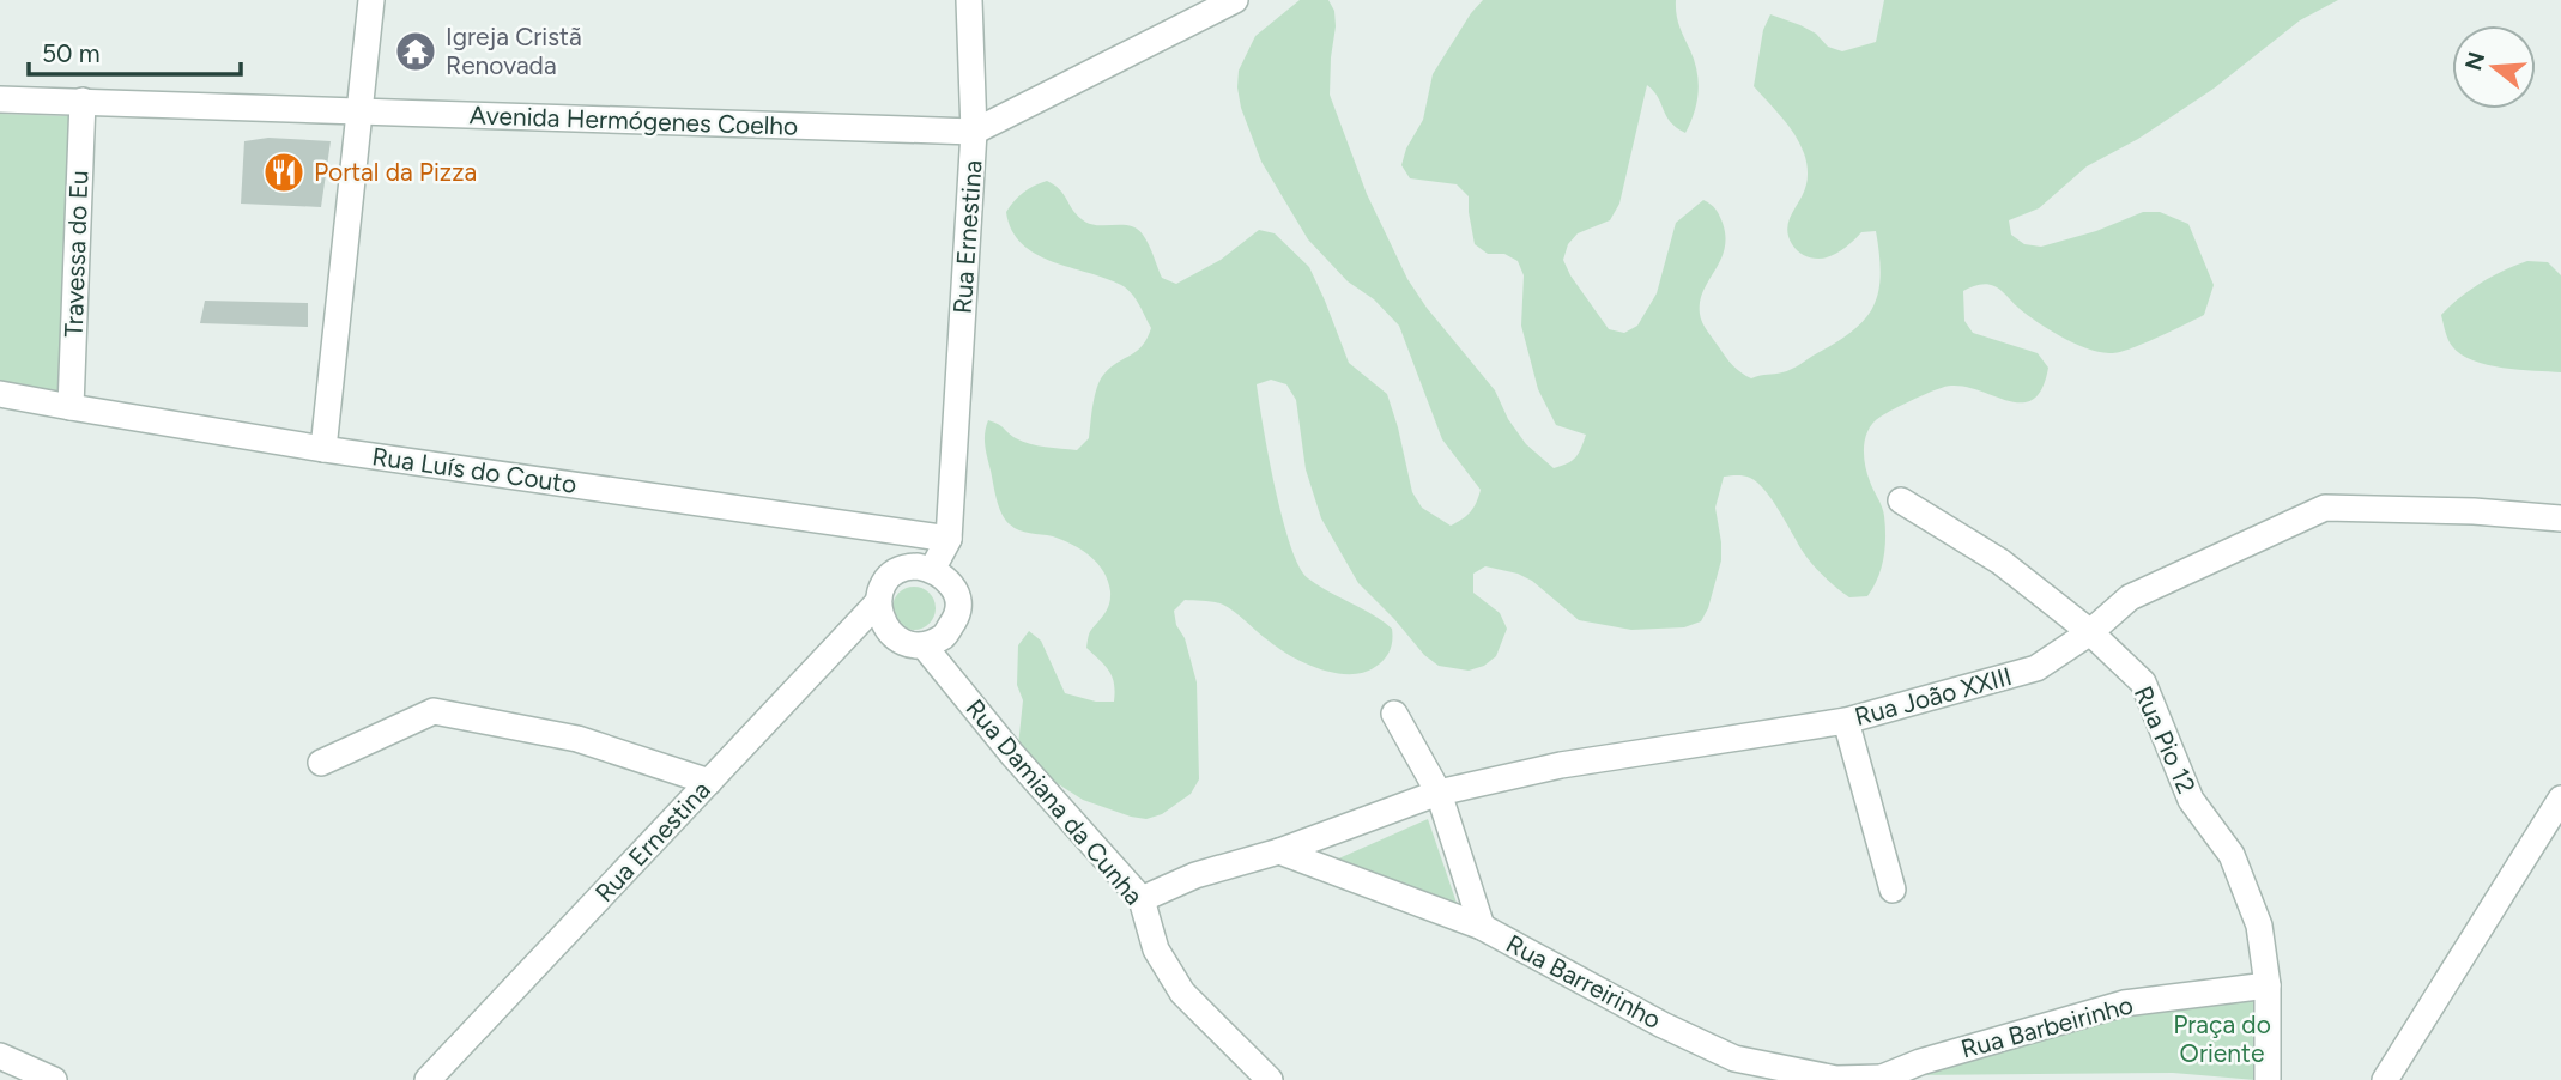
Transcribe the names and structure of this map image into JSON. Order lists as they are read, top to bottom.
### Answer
{
  "streets": {
    "street": [
      "Avenida Hermógenes Coelho",
      "Rua Ernestina",
      "Travessa do Eu",
      "Rua Luís do Couto",
      "Rua João XXIII",
      "Rua Pio 12",
      "Rua Damiana da Cunha",
      "Rua Barreirinho",
      "Rua Barbeirinho"
    ]
  },
  "crossings": [
    ["Avenida Hermógenes Coelho", "Rua Ernestina"],
    ["Avenida Hermógenes Coelho", "Travessa do Eu"],
    ["Rua Ernestina", "Rua Luís do Couto"],
    ["Rua Ernestina", "Rua Damiana da Cunha"],
    ["Travessa do Eu", "Rua Luís do Couto"],
    ["Rua João XXIII", "Rua Pio 12"],
    ["Rua João XXIII", "Rua Damiana da Cunha"],
    ["Rua João XXIII", "Rua Barreirinho"],
    ["Rua Pio 12", "Rua Barbeirinho"],
    ["Rua Barreirinho", "Rua Barbeirinho"]
  ],
  "parks": ["Praça do Oriente"],
  "places": {
    "temple": ["Igreja Cristã Renovada"],
    "restaurant": ["Portal da Pizza"]
  },
  "scale_bar": "50 m",
  "north": "left"
}
